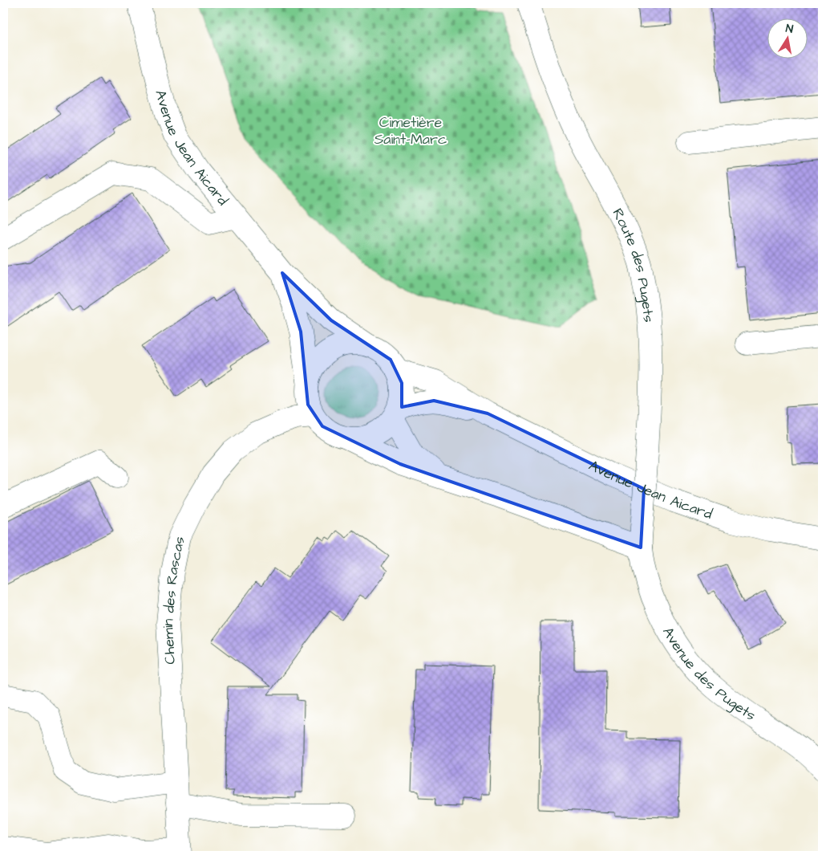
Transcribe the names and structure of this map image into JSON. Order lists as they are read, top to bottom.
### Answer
{
  "streets": {
    "street": [
      "Avenue Jean Aicard",
      "Route des Pugets",
      "Chemin des Rascas",
      "Avenue des Pugets"
    ]
  },
  "crossings": [
    ["Avenue Jean Aicard", "Chemin des Rascas"],
    ["Route des Pugets", "Avenue des Pugets"]
  ],
  "parks": ["Cimetière Saint-Marc"],
  "north": "top"
}
